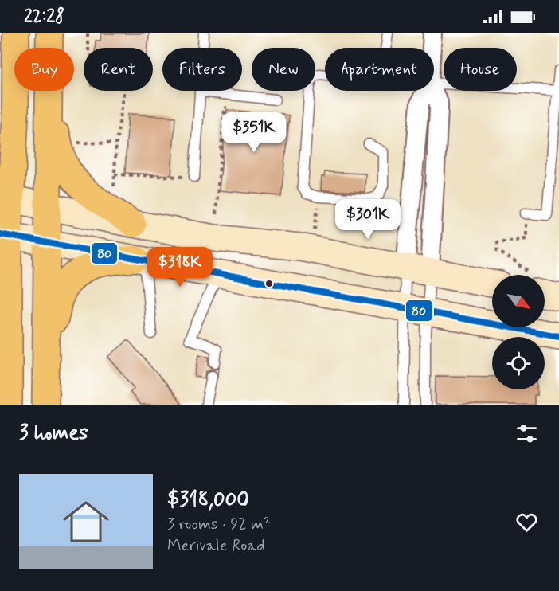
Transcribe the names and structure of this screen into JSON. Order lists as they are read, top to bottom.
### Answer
{
  "lines": ["transit line 80"],
  "north": "bottom right",
  "page": {
    "status": "22:28",
    "chip": [
      "Buy",
      "Rent",
      "Filters",
      "New",
      "Apartment",
      "House"
    ],
    "price": ["$351K", "$301K", "$318K"],
    "heading": "3 homes",
    "list": [
      {
        "name": "$318,000",
        "note": "3 rooms · 92 m² · Merivale Road"
      }
    ]
  }
}
